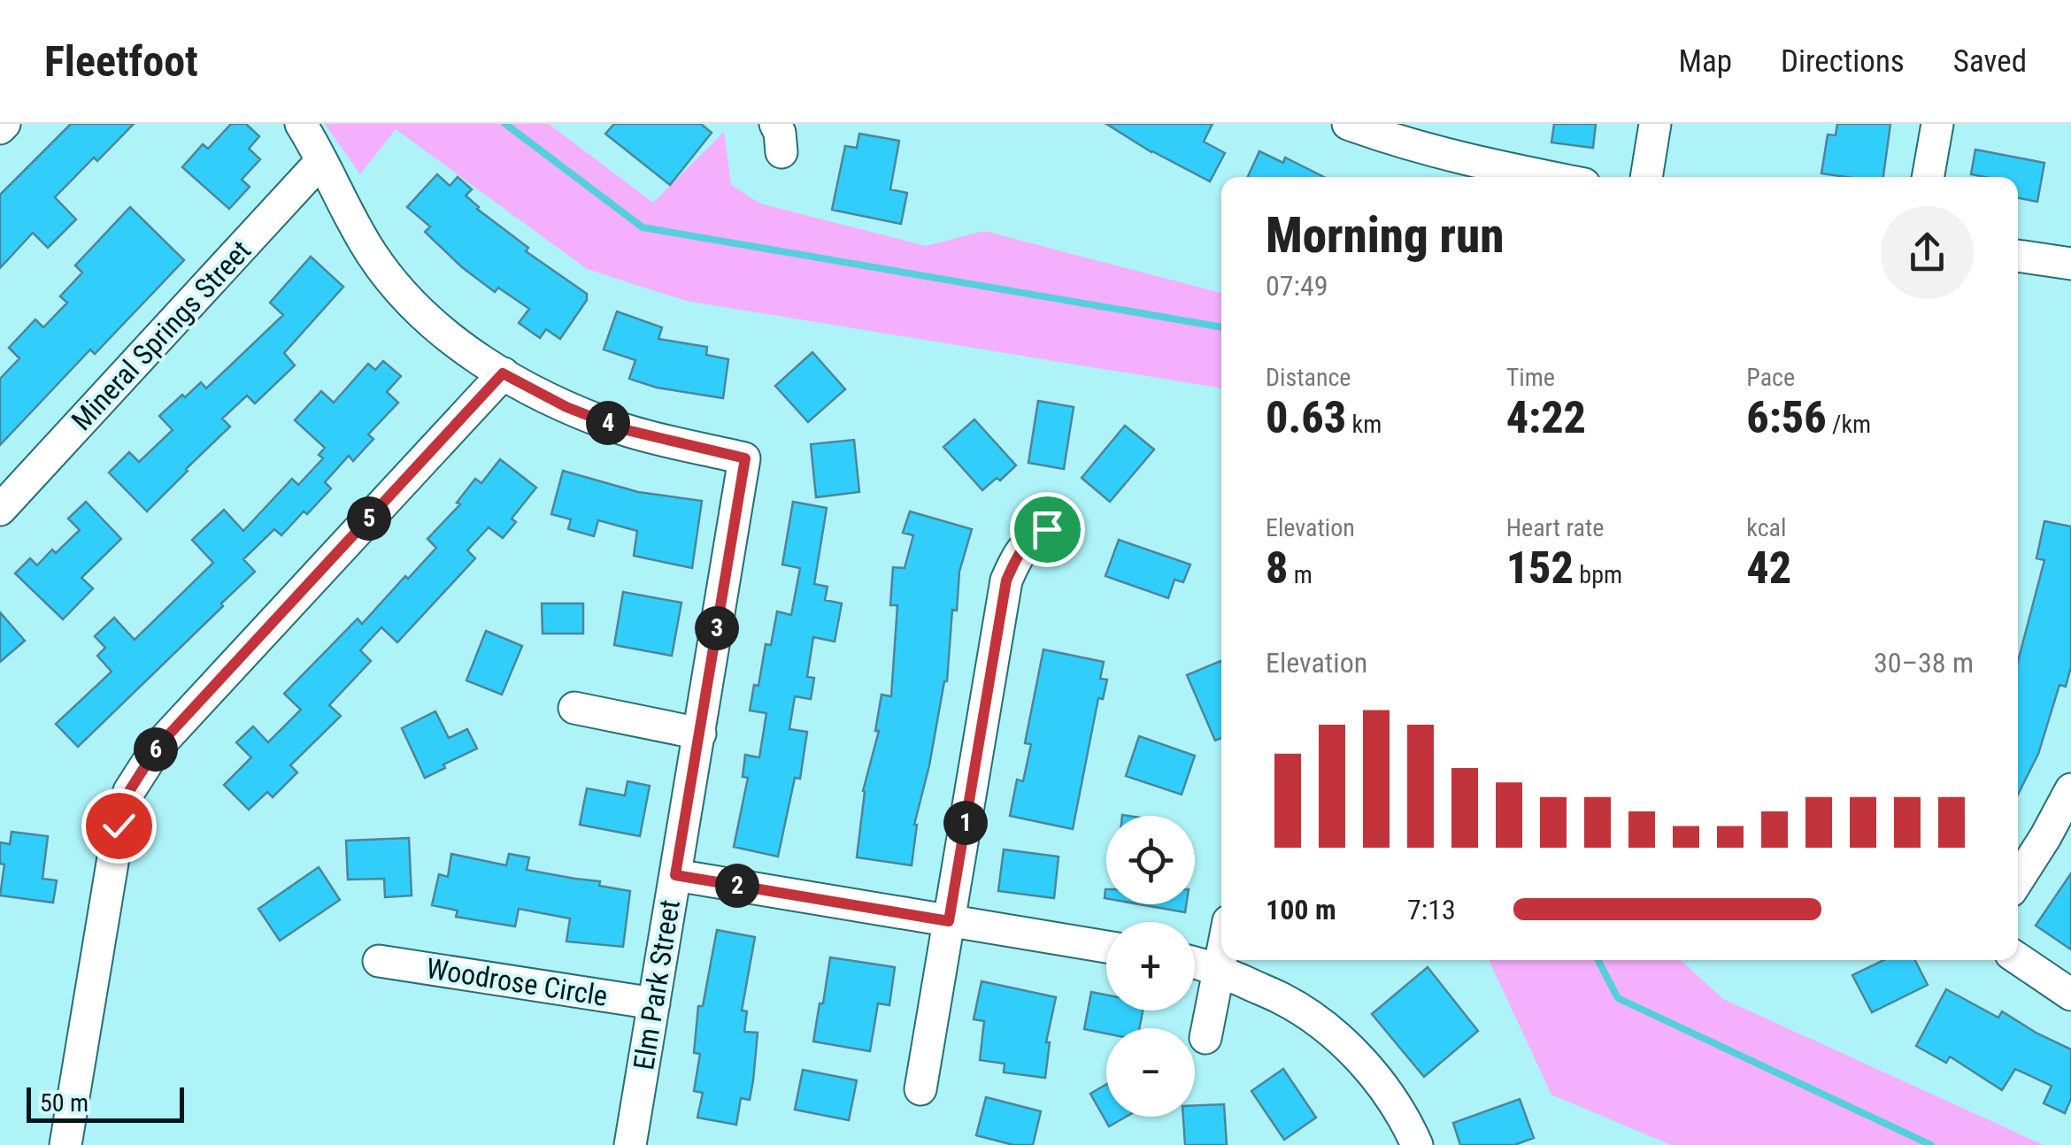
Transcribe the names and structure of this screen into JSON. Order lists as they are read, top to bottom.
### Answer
{
  "streets": {
    "street": ["Mineral Springs Street", "Woodrose Circle", "Elm Park Street"]
  },
  "crossings": [
    ["Woodrose Circle", "Elm Park Street"]
  ],
  "scale_bar": "50 m",
  "page": {
    "header": "Fleetfoot",
    "nav": ["Map", "Directions", "Saved"],
    "heading": ["Morning run", "07:49"],
    "stats": [
      ["Distance", "0.63 km"],
      ["Time", "4:22"],
      ["Pace", "6:56 /km"],
      ["Elevation", "8 m"],
      ["Heart rate", "152 bpm"],
      ["kcal", "42"]
    ],
    "pins": [
      "4",
      "5",
      "3",
      "6",
      "1",
      "2"
    ],
    "chart": ["Elevation", "30–38 m"],
    "map_buttons": ["+", "−"],
    "list": [
      {
        "name": "100 m",
        "note": "7:13"
      }
    ],
    "scale": "50 m"
  }
}
